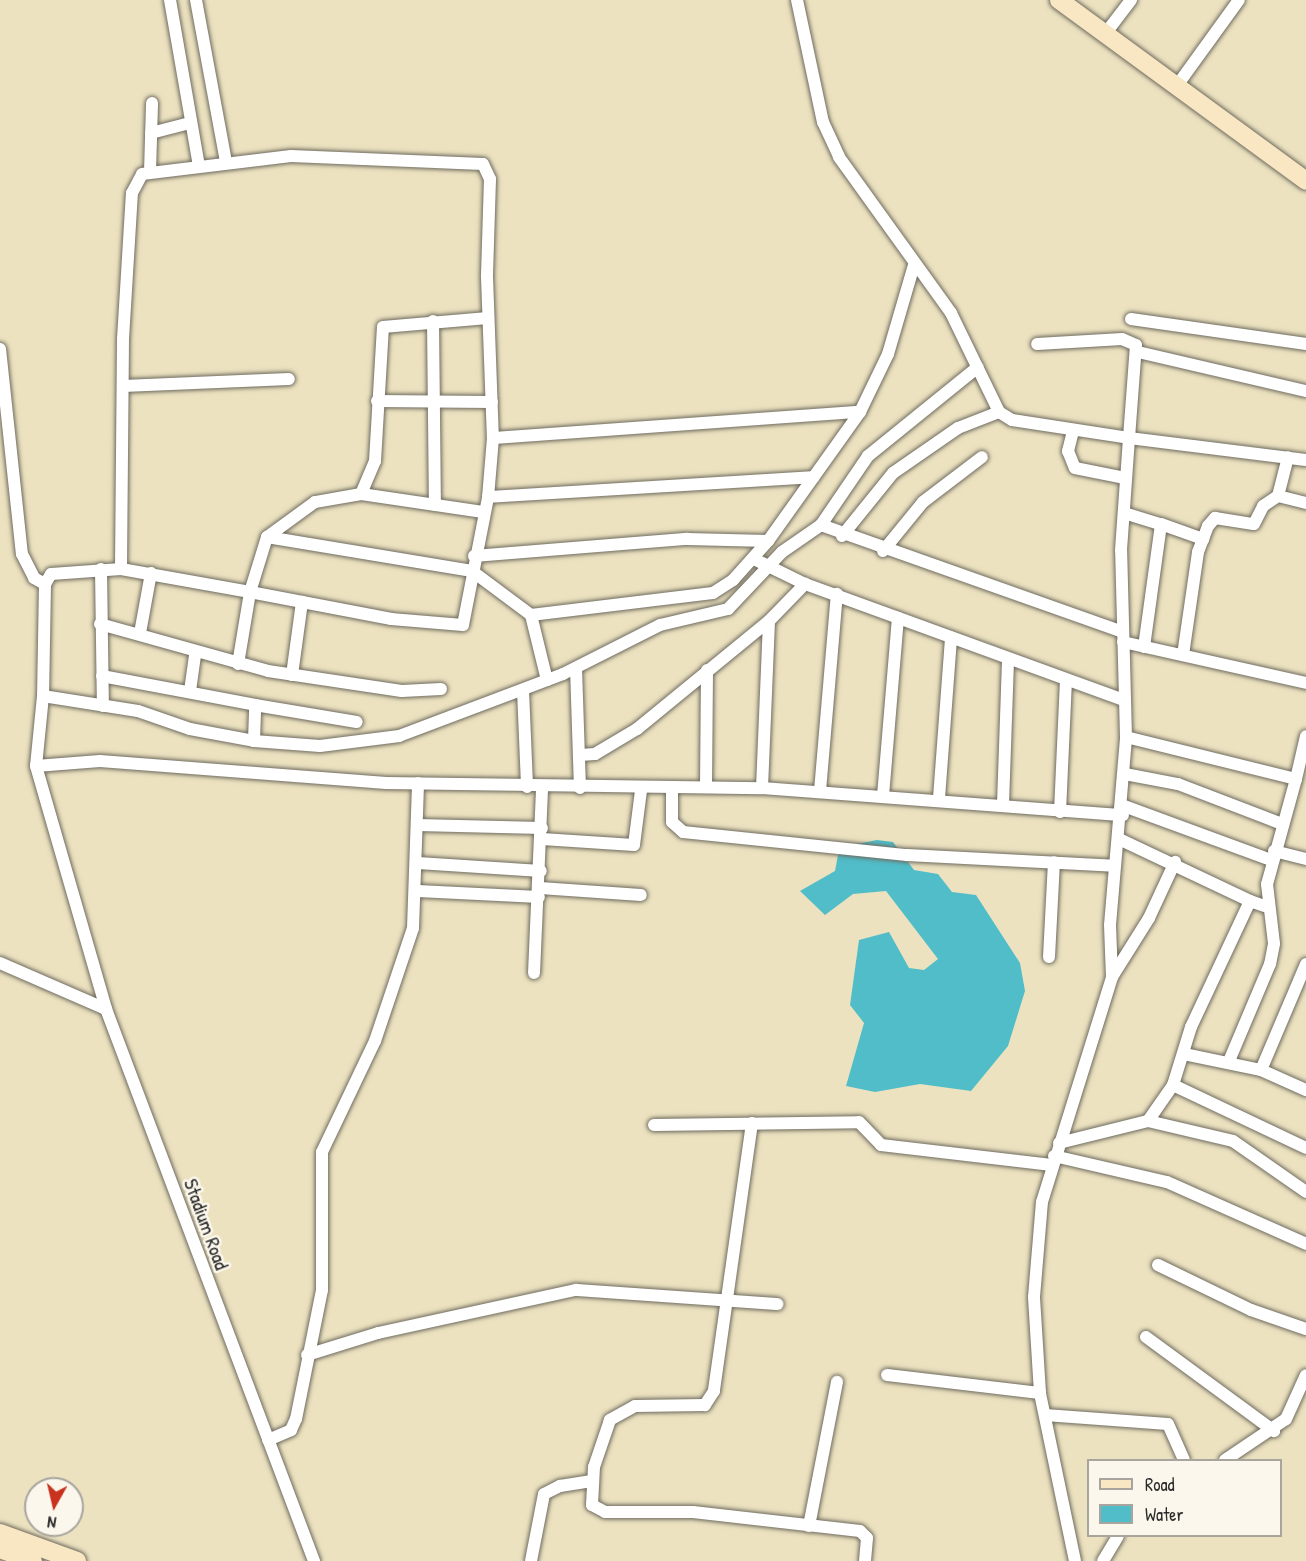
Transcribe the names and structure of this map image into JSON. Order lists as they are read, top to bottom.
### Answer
{
  "streets": {
    "street": ["Stadium Road"]
  },
  "legend": ["Road", "Water"],
  "north": "bottom"
}
